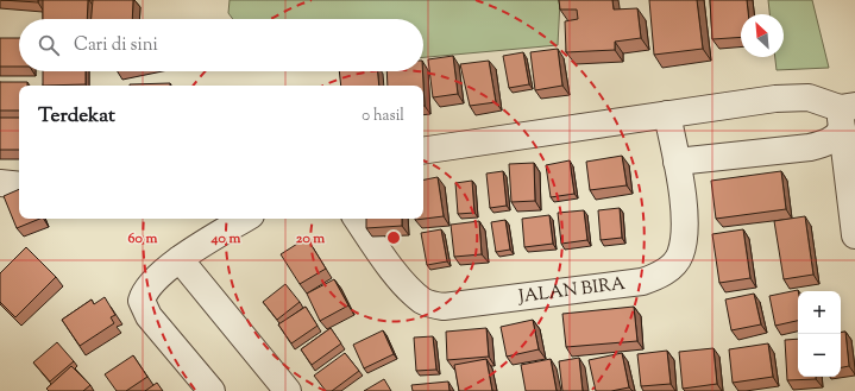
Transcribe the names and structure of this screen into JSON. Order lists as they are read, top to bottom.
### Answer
{
  "streets": {
    "street": ["JALAN BIRA"]
  },
  "north": "top left",
  "page": {
    "search": "Cari di sini",
    "heading": ["Terdekat", "0 hasil"],
    "map_buttons": ["+", "−"]
  },
  "rings": ["20 m", "60 m", "40 m"]
}
